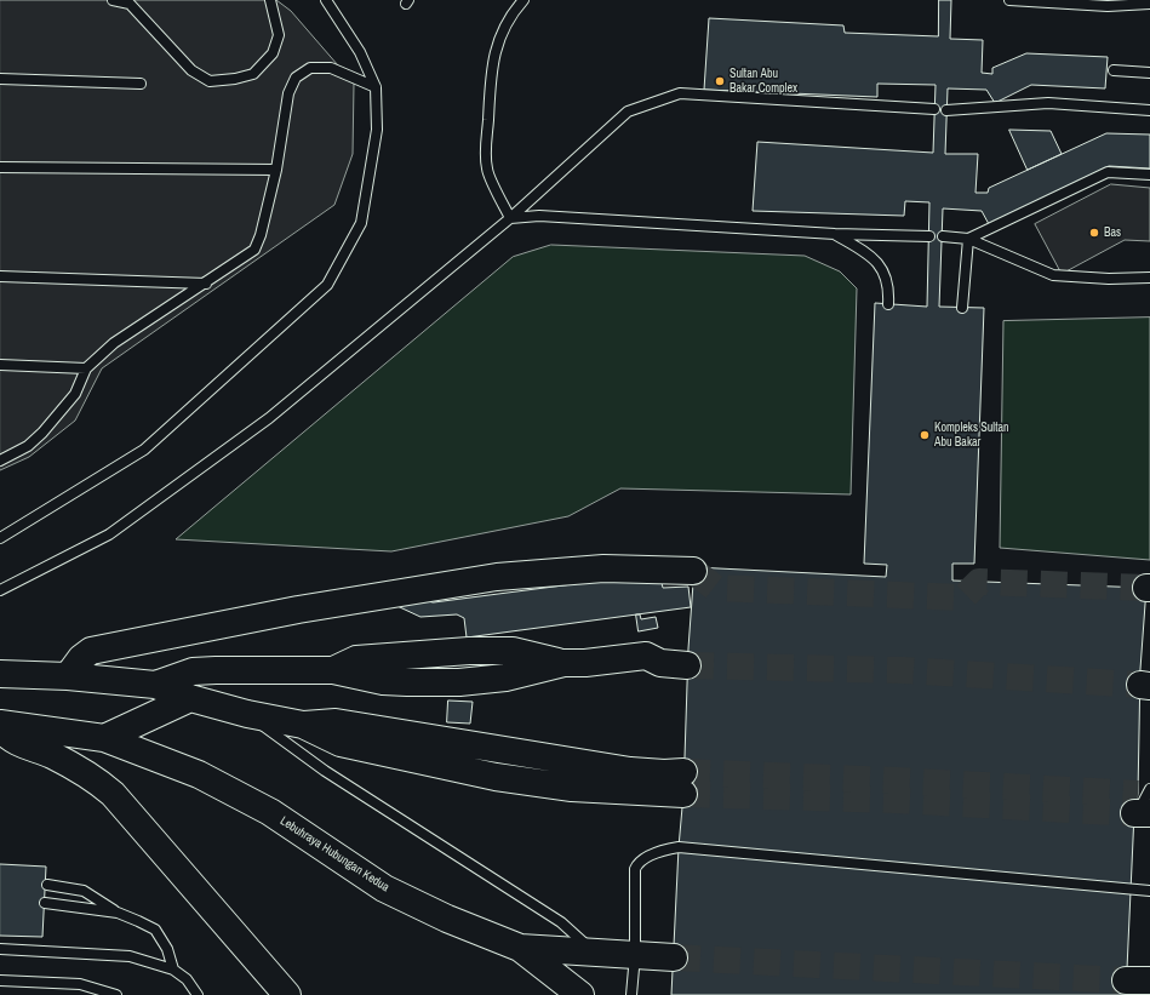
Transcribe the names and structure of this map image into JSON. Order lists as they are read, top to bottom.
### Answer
{
  "streets": {
    "highway": ["Lebuhraya Hubungan Kedua"]
  },
  "places": ["Sultan Abu Bakar Complex", "Bas", "Kompleks Sultan Abu Bakar"]
}
